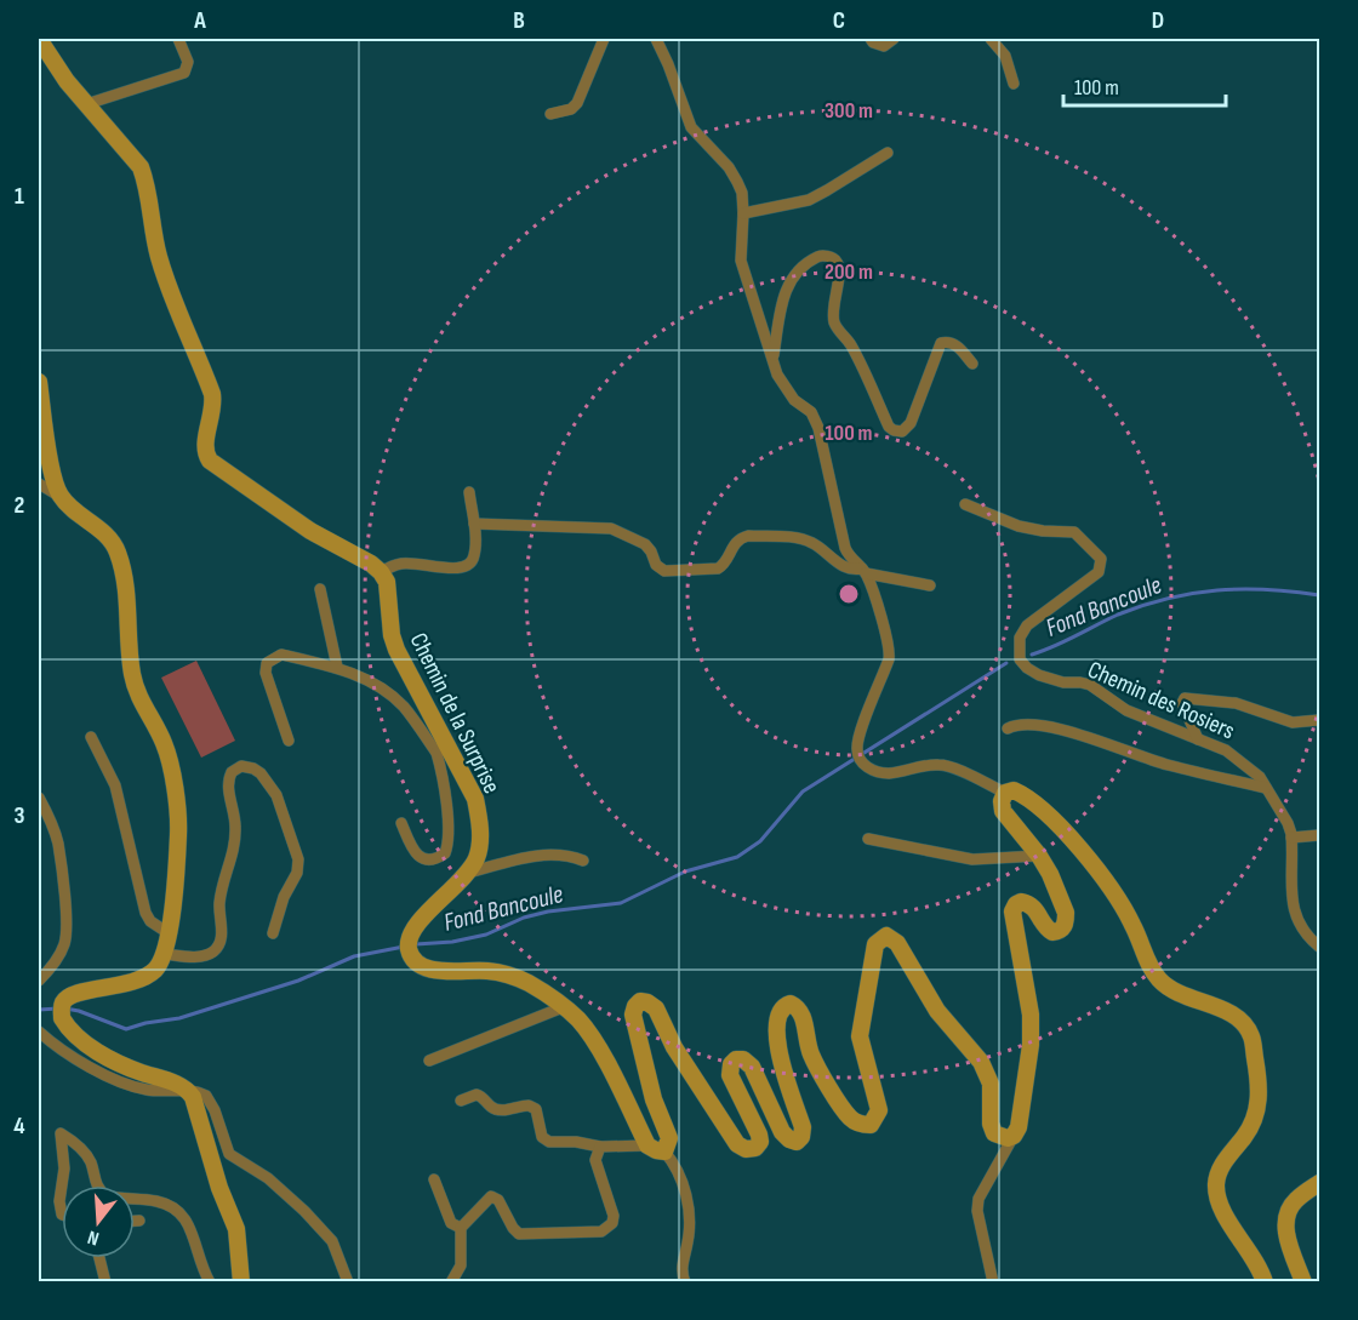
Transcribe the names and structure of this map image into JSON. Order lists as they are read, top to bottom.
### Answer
{
  "streets": {
    "main road": ["Chemin de la Surprise"],
    "street": ["Chemin des Rosiers"]
  },
  "water": ["Fond Bancoule"],
  "scale_bar": "100 m",
  "north": "bottom",
  "grid": {
    "columns": [
      "A",
      "B",
      "C",
      "D"
    ],
    "rows": [
      "1",
      "2",
      "3",
      "4"
    ]
  },
  "rings": ["300 m", "200 m", "100 m"]
}
